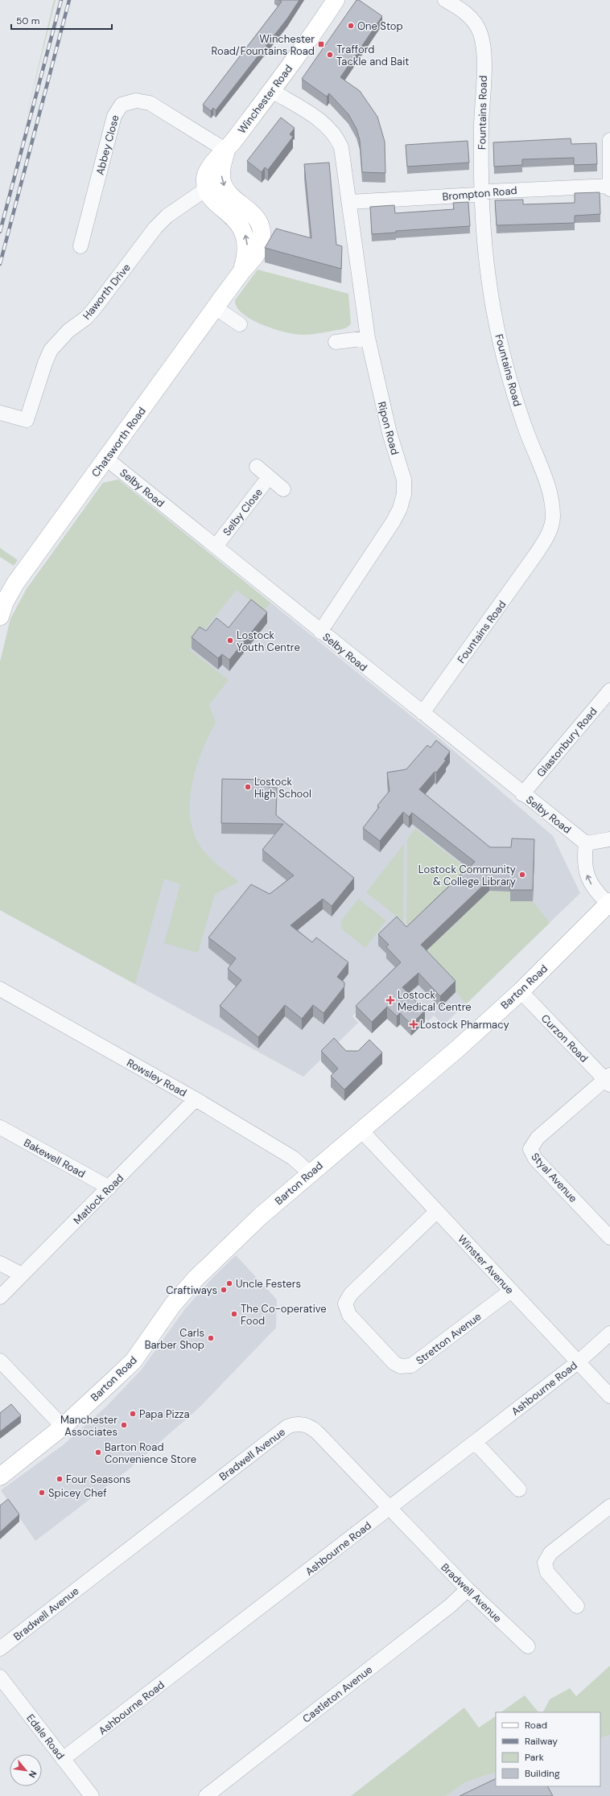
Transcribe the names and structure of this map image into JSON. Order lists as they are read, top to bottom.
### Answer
{
  "streets": {
    "street": [
      "Winchester Road",
      "Fountains Road",
      "Abbey Close",
      "Brompton Road",
      "Haworth Drive",
      "Ripon Road",
      "Chatsworth Road",
      "Selby Road",
      "Selby Close",
      "Glastonbury Road",
      "Barton Road",
      "Curzon Road",
      "Rowsley Road",
      "Bakewell Road",
      "Styal Avenue",
      "Matlock Road",
      "Winster Avenue",
      "Stretton Avenue",
      "Ashbourne Road",
      "Bradwell Avenue",
      "Castleton Avenue",
      "Edale Road"
    ]
  },
  "crossings": [
    ["Winchester Road", "Abbey Close"],
    ["Winchester Road", "Ripon Road"],
    ["Winchester Road", "Chatsworth Road"],
    ["Fountains Road", "Brompton Road"],
    ["Fountains Road", "Selby Road"],
    ["Abbey Close", "Chatsworth Road"],
    ["Brompton Road", "Ripon Road"],
    ["Haworth Drive", "Chatsworth Road"],
    ["Ripon Road", "Selby Road"],
    ["Chatsworth Road", "Selby Road"],
    ["Selby Road", "Selby Close"],
    ["Selby Road", "Glastonbury Road"],
    ["Barton Road", "Curzon Road"],
    ["Barton Road", "Rowsley Road"],
    ["Barton Road", "Winster Avenue"],
    ["Curzon Road", "Styal Avenue"],
    ["Rowsley Road", "Matlock Road"],
    ["Bakewell Road", "Matlock Road"],
    ["Winster Avenue", "Stretton Avenue"],
    ["Winster Avenue", "Ashbourne Road"],
    ["Ashbourne Road", "Bradwell Avenue"],
    ["Ashbourne Road", "Edale Road"],
    ["Bradwell Avenue", "Castleton Avenue"]
  ],
  "places": {
    "other": [
      "One Stop",
      "Trafford Tackle and Bait",
      "Lostock Youth Centre",
      "Lostock High School",
      "Lostock Community & College Library",
      "Uncle Festers",
      "Craftiways",
      "The Co-operative Food",
      "Carls Barber Shop",
      "Papa Pizza",
      "Manchester Associates",
      "Barton Road Convenience Store",
      "Four Seasons",
      "Spicey Chef"
    ],
    "transit": ["Winchester Road/Fountains Road"],
    "health": ["Lostock Medical Centre", "Lostock Pharmacy"]
  },
  "legend": [
    "Road",
    "Railway",
    "Park",
    "Building"
  ],
  "scale_bar": "50 m",
  "north": "bottom right"
}
